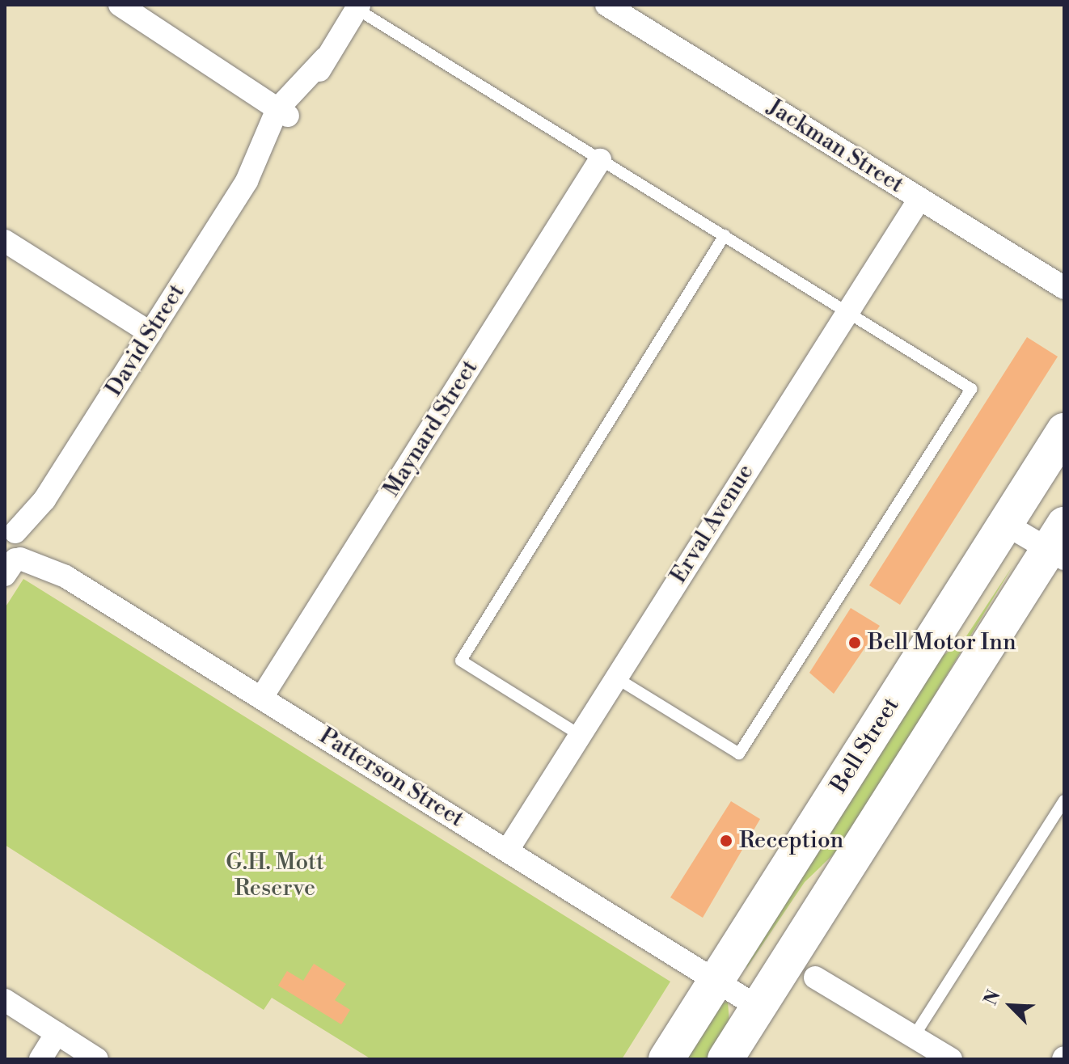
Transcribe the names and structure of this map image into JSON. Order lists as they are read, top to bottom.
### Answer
{
  "streets": {
    "highway": ["Bell Street"],
    "street": [
      "Jackman Street",
      "David Street",
      "Maynard Street",
      "Erval Avenue",
      "Patterson Street"
    ]
  },
  "crossings": [
    ["Jackman Street", "Erval Avenue"],
    ["David Street", "Patterson Street"],
    ["Maynard Street", "Patterson Street"],
    ["Erval Avenue", "Patterson Street"],
    ["Bell Street", "Patterson Street"]
  ],
  "parks": ["G.H. Mott Reserve"],
  "places": ["Bell Motor Inn", "Reception"],
  "north": "top left"
}
